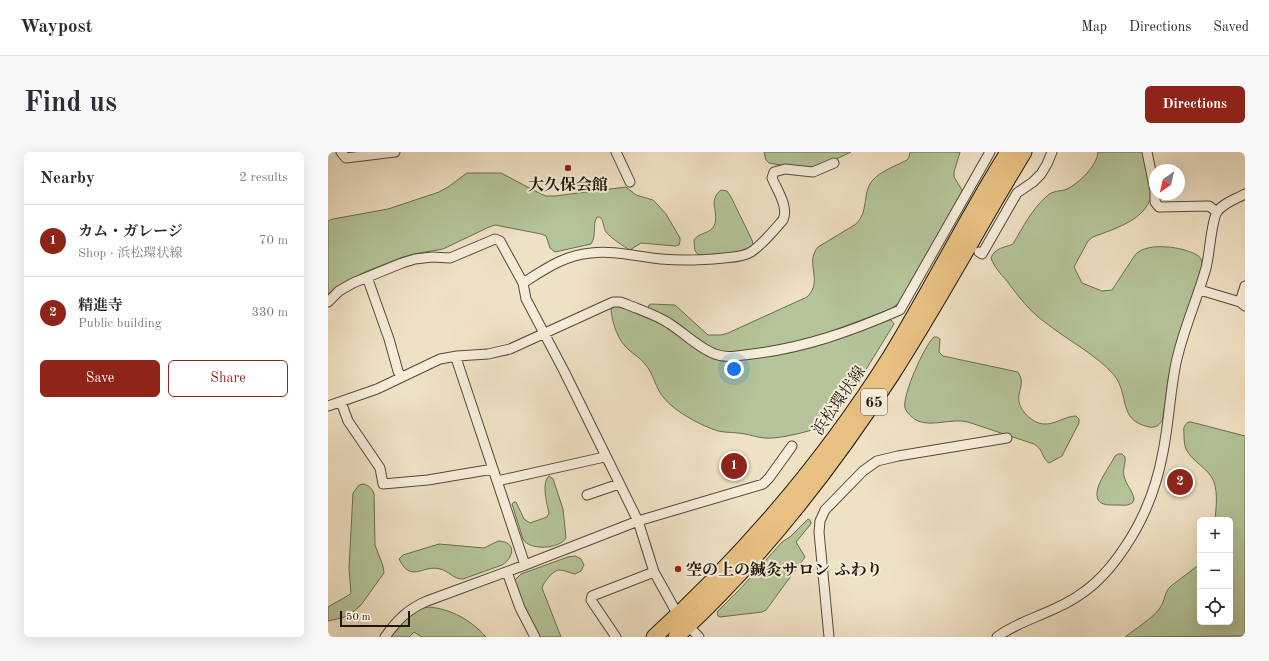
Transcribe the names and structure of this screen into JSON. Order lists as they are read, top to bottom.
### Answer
{
  "streets": {
    "main road": ["浜松環状線", "65"]
  },
  "places": ["大久保会館", "空の上の鍼灸サロン ふわり"],
  "scale_bar": "50 m",
  "north": "bottom left",
  "page": {
    "header": "Waypost",
    "nav": ["Map", "Directions", "Saved"],
    "buttons": [
      "Directions",
      ["Save", "Share"]
    ],
    "title": "Find us",
    "heading": ["Nearby", "2 results"],
    "list": [
      {
        "mark": "1",
        "name": "カム・ガレージ",
        "note": "Shop · 浜松環状線",
        "value": "70 m"
      },
      {
        "mark": "2",
        "name": "精進寺",
        "note": "Public building",
        "value": "330 m"
      }
    ],
    "pins": ["1", "2"],
    "map_buttons": ["+", "−"],
    "scale": "50 m"
  }
}
